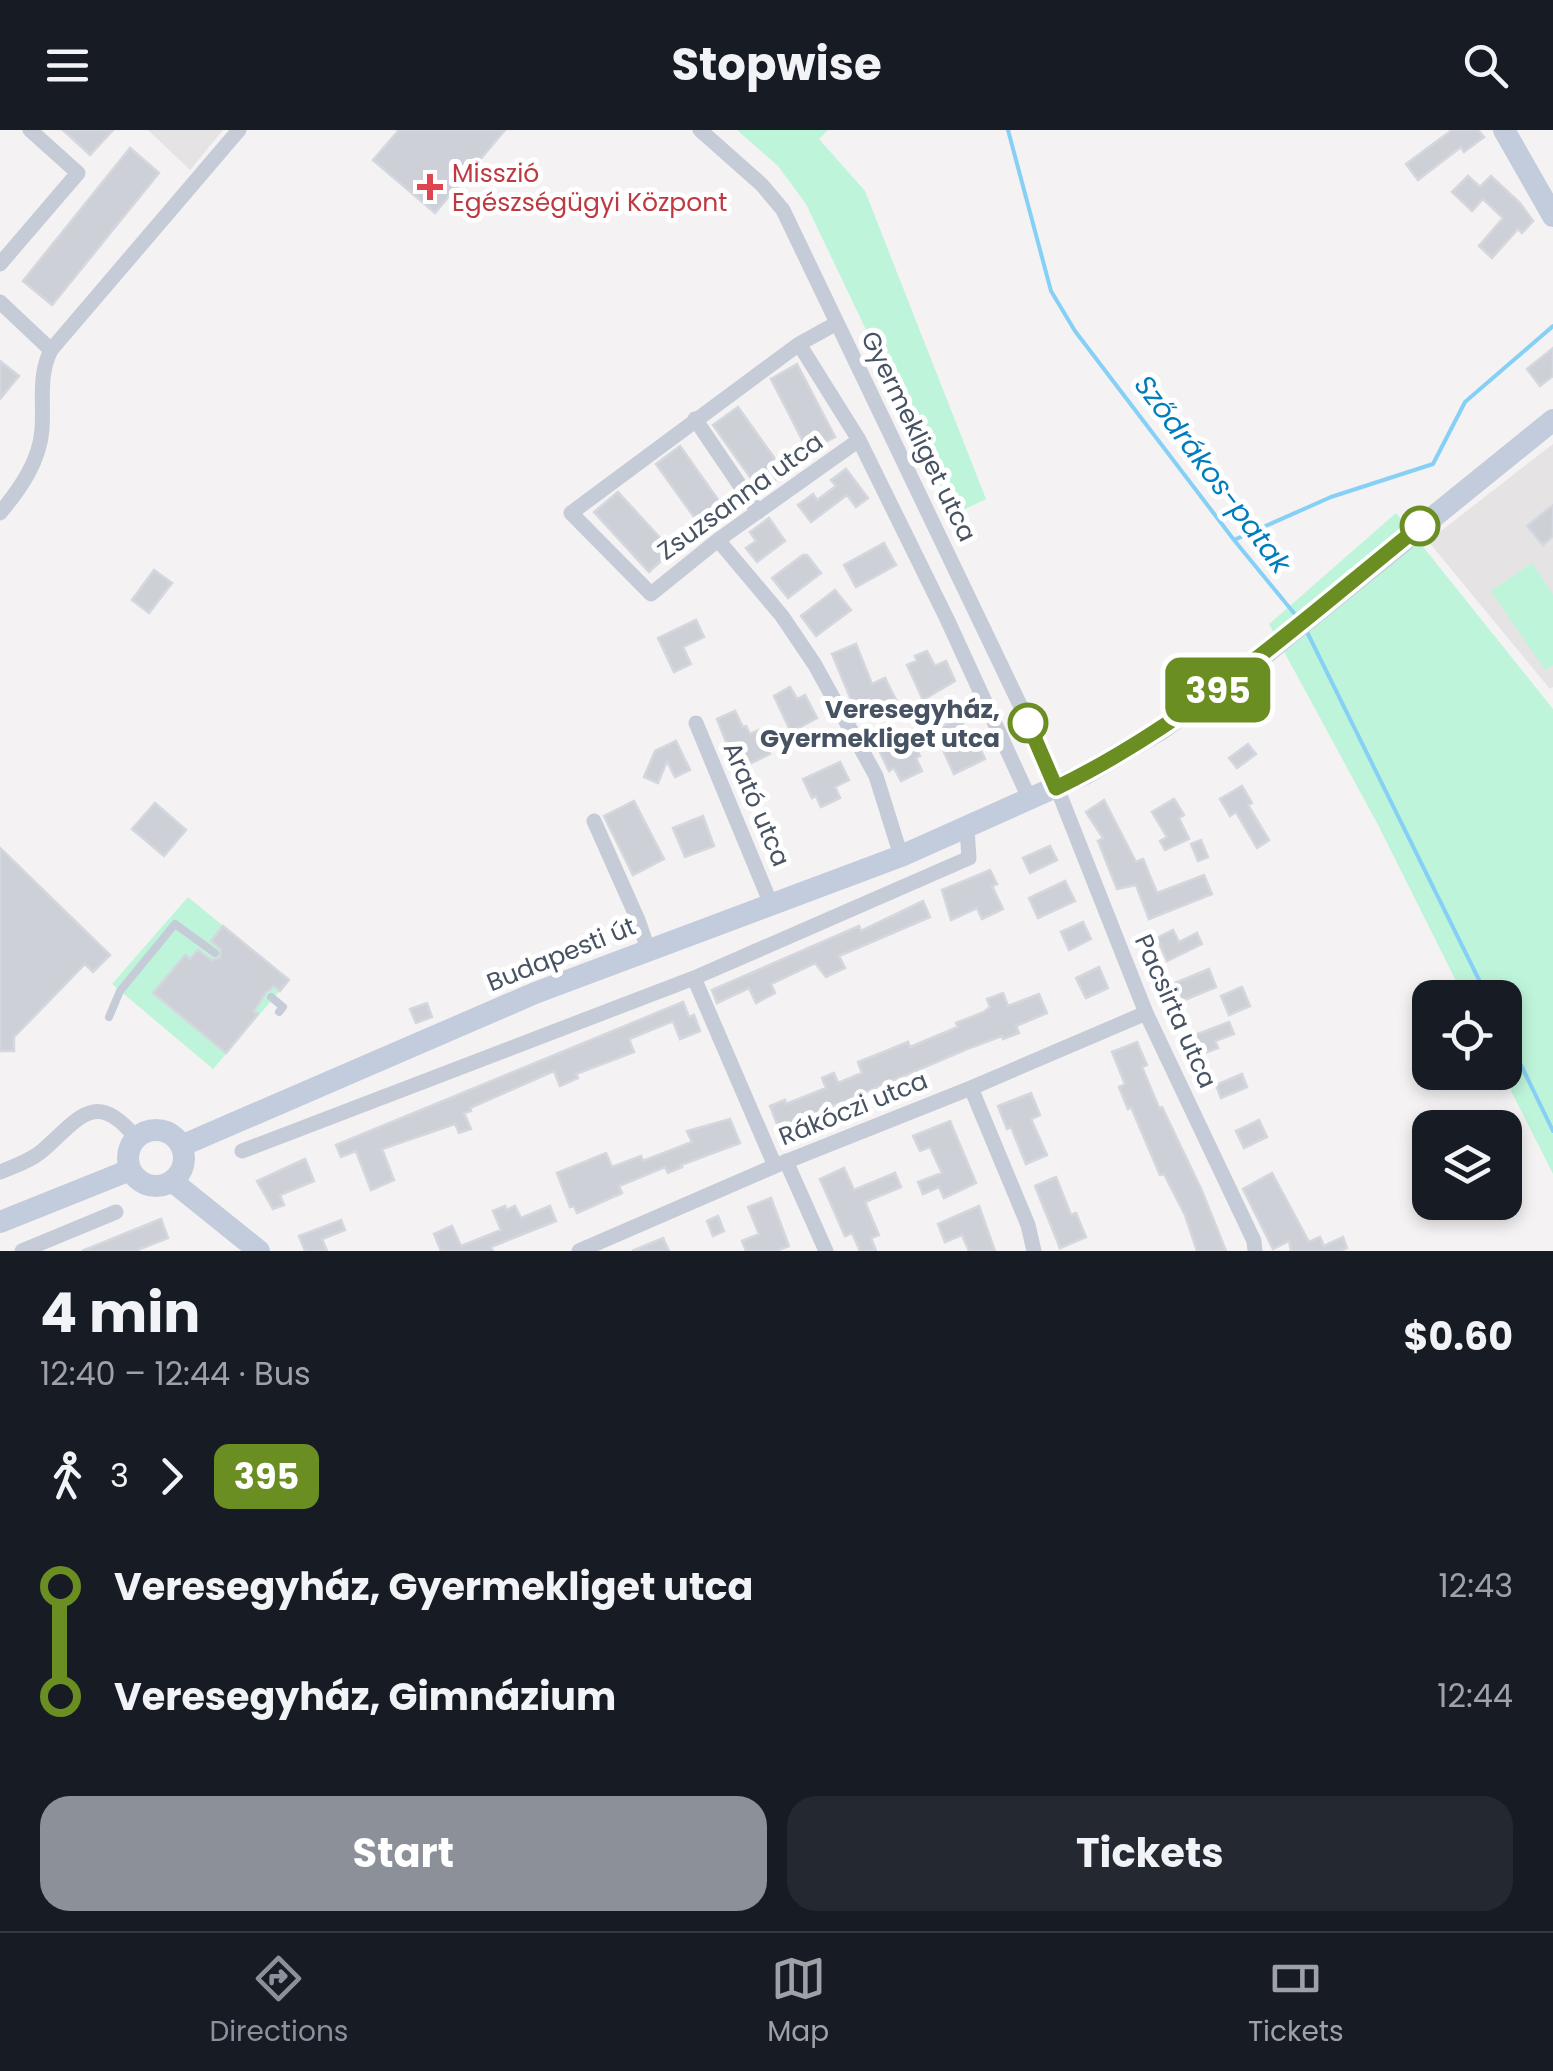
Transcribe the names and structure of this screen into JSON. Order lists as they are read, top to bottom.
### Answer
{
  "streets": {
    "street": [
      "Gyermekliget utca",
      "Zsuzsanna utca",
      "Arató utca",
      "Budapesti út",
      "Pacsirta utca",
      "Rákóczi utca"
    ]
  },
  "crossings": [
    ["Gyermekliget utca", "Budapesti út"],
    ["Gyermekliget utca", "Pacsirta utca"],
    ["Arató utca", "Budapesti út"],
    ["Budapesti út", "Pacsirta utca"],
    ["Pacsirta utca", "Rákóczi utca"]
  ],
  "water": ["Sződrákos-patak"],
  "places": {
    "health": ["Misszió Egészségügyi Központ"],
    "other": ["Veresegyház, Gyermekliget utca"]
  },
  "lines": ["bus line 395"],
  "page": {
    "header": "Stopwise",
    "on_map": "395",
    "heading": ["4 min", "12:40 – 12:44 · Bus", "$0.60"],
    "legs": ["3", "395"],
    "list": [
      {
        "name": "Veresegyház, Gyermekliget utca",
        "value": "12:43"
      },
      {
        "name": "Veresegyház, Gimnázium",
        "value": "12:44"
      }
    ],
    "buttons": ["Start", "Tickets"],
    "tabs": ["Directions", "Map", "Tickets"]
  }
}
